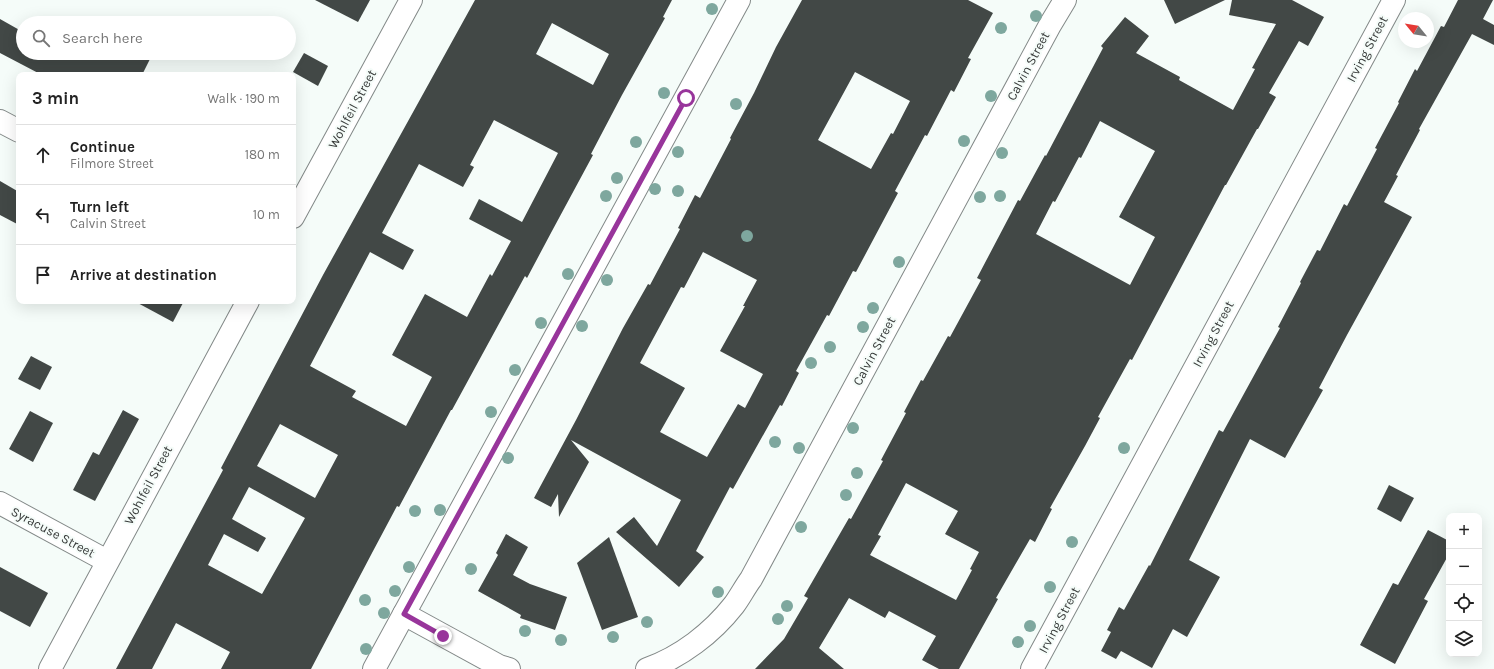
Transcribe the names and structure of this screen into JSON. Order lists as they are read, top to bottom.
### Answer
{
  "streets": {
    "street": [
      "Irving Street",
      "Calvin Street",
      "Wohlfeil Street",
      "Syracuse Street"
    ]
  },
  "crossings": [
    ["Wohlfeil Street", "Syracuse Street"]
  ],
  "north": "top left",
  "page": {
    "search": "Search here",
    "heading": ["3 min", "Walk · 190 m"],
    "list": [
      ["Continue", "Filmore Street", "180 m"],
      ["Turn left", "Calvin Street", "10 m"],
      "Arrive at destination"
    ],
    "map_buttons": ["+", "−"]
  }
}
